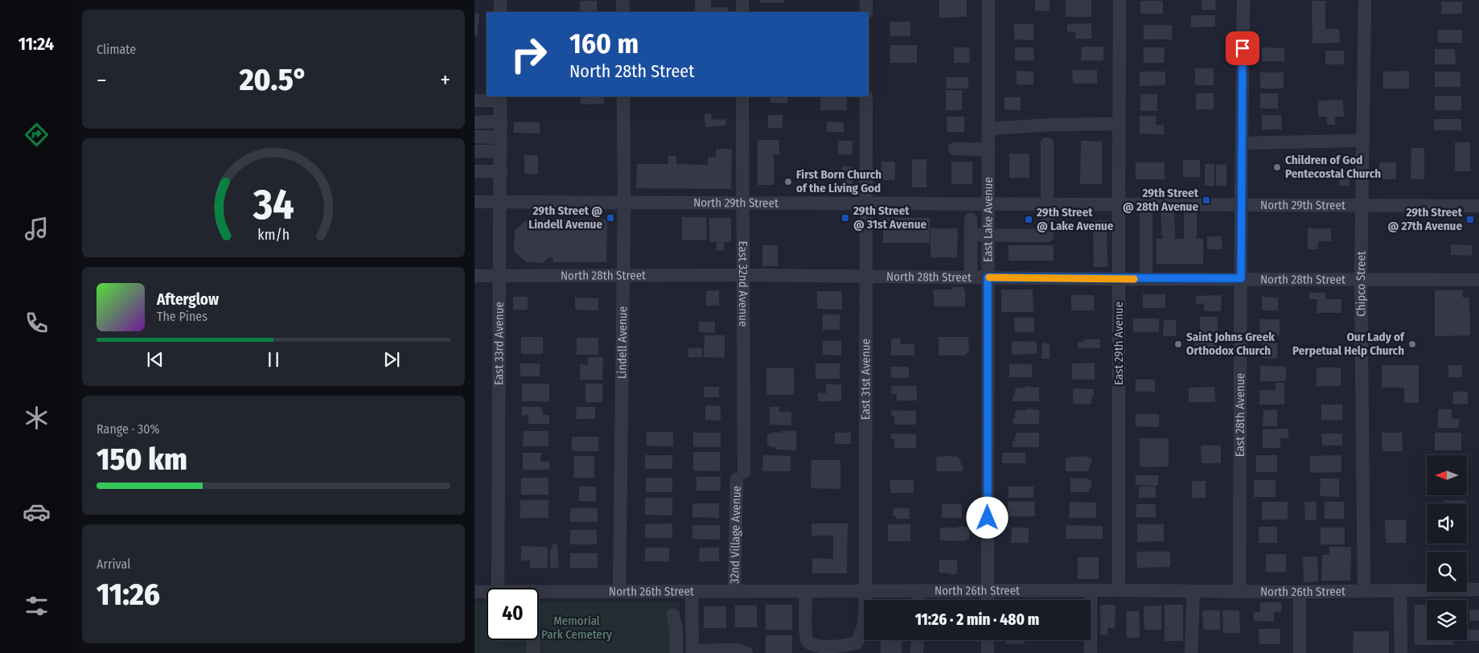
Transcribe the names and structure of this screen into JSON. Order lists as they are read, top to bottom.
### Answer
{
  "streets": {
    "street": [
      "North 29th Street",
      "East Lake Avenue",
      "North 28th Street",
      "Chipco Street",
      "East 32nd Avenue",
      "East 33rd Avenue",
      "Lindell Avenue",
      "East 29th Avenue",
      "East 31st Avenue",
      "East 28th Avenue",
      "32nd Village Avenue",
      "North 26th Street"
    ]
  },
  "crossings": [
    ["North 29th Street", "East Lake Avenue"],
    ["North 29th Street", "Chipco Street"],
    ["North 29th Street", "East 32nd Avenue"],
    ["North 29th Street", "East 33rd Avenue"],
    ["North 29th Street", "Lindell Avenue"],
    ["North 29th Street", "East 29th Avenue"],
    ["North 29th Street", "East 31st Avenue"],
    ["North 29th Street", "East 28th Avenue"],
    ["East Lake Avenue", "North 28th Street"],
    ["East Lake Avenue", "North 26th Street"],
    ["North 28th Street", "Chipco Street"],
    ["North 28th Street", "East 32nd Avenue"],
    ["North 28th Street", "East 33rd Avenue"],
    ["North 28th Street", "Lindell Avenue"],
    ["North 28th Street", "East 29th Avenue"],
    ["North 28th Street", "East 31st Avenue"],
    ["North 28th Street", "East 28th Avenue"],
    ["Chipco Street", "North 26th Street"],
    ["East 32nd Avenue", "32nd Village Avenue"],
    ["Lindell Avenue", "North 26th Street"],
    ["East 29th Avenue", "North 26th Street"],
    ["East 31st Avenue", "North 26th Street"],
    ["East 28th Avenue", "North 26th Street"],
    ["32nd Village Avenue", "North 26th Street"]
  ],
  "parks": ["Memorial Park Cemetery"],
  "places": {
    "other": [
      "Children of God Pentecostal Church",
      "First Born Church of the Living God",
      "Saint Johns Greek Orthodox Church",
      "Our Lady of Perpetual Help Church"
    ],
    "transit": [
      "29th Street @ 28th Avenue",
      "29th Street @ Lindell Avenue",
      "29th Street @ 31st Avenue",
      "29th Street @ Lake Avenue",
      "29th Street @ 27th Avenue"
    ]
  },
  "north": "left",
  "page": {
    "tabs": "11:24",
    "tile": [
      "Climate",
      ["Range · 30%", "150 km"],
      ["Arrival", "11:26"]
    ],
    "turn": ["160 m", "North 28th Street"],
    "heat": ["−", "20.5°", "+"],
    "song": ["Afterglow", "The Pines"],
    "limit": "40",
    "trip": "11:26 · 2 min · 480 m",
    "gauge": ["34", "km/h"]
  }
}
